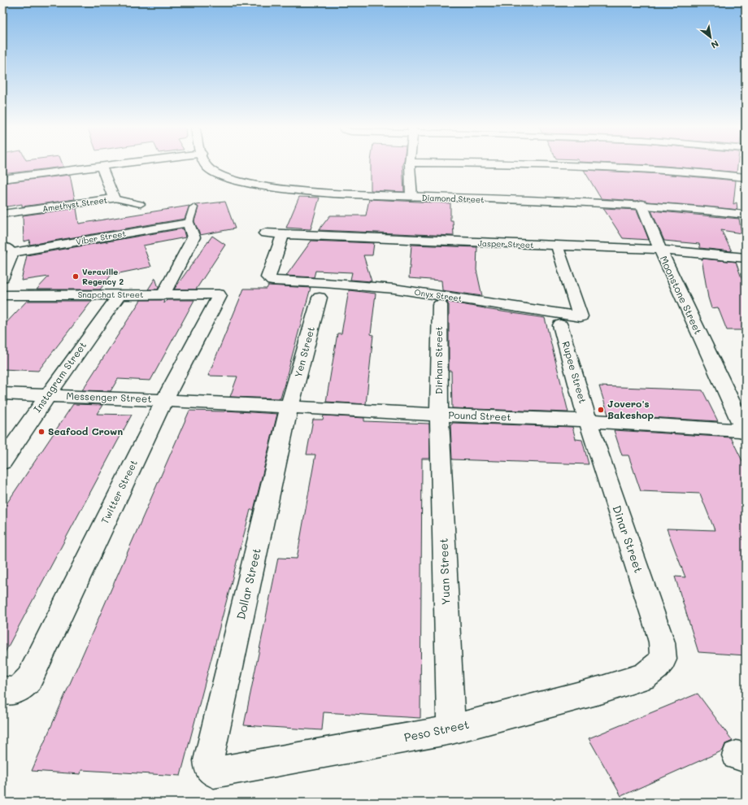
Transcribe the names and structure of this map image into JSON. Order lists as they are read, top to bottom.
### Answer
{
  "streets": {
    "street": [
      "Diamond Street",
      "Amethyst Street",
      "Viber Street",
      "Jasper Street",
      "Snapchat Street",
      "Onyx Street",
      "Moonstone Street",
      "Yen Street",
      "Dirham Street",
      "Rupee Street",
      "Instagram Street",
      "Messenger Street",
      "Pound Street",
      "Twitter Street",
      "Dinar Street",
      "Yuan Street",
      "Dollar Street",
      "Peso Street"
    ]
  },
  "crossings": [
    ["Diamond Street", "Moonstone Street"],
    ["Jasper Street", "Onyx Street"],
    ["Jasper Street", "Moonstone Street"],
    ["Snapchat Street", "Instagram Street"],
    ["Snapchat Street", "Twitter Street"],
    ["Moonstone Street", "Pound Street"],
    ["Yen Street", "Pound Street"],
    ["Yen Street", "Dollar Street"],
    ["Dirham Street", "Pound Street"],
    ["Dirham Street", "Yuan Street"],
    ["Rupee Street", "Pound Street"],
    ["Rupee Street", "Dinar Street"],
    ["Instagram Street", "Messenger Street"],
    ["Messenger Street", "Pound Street"],
    ["Messenger Street", "Twitter Street"],
    ["Pound Street", "Dinar Street"],
    ["Pound Street", "Yuan Street"],
    ["Pound Street", "Dollar Street"],
    ["Dinar Street", "Peso Street"],
    ["Yuan Street", "Peso Street"],
    ["Dollar Street", "Peso Street"]
  ],
  "places": ["Veraville Regency 2", "Jovero's Bakeshop", "Seafood Crown"],
  "north": "bottom right"
}
